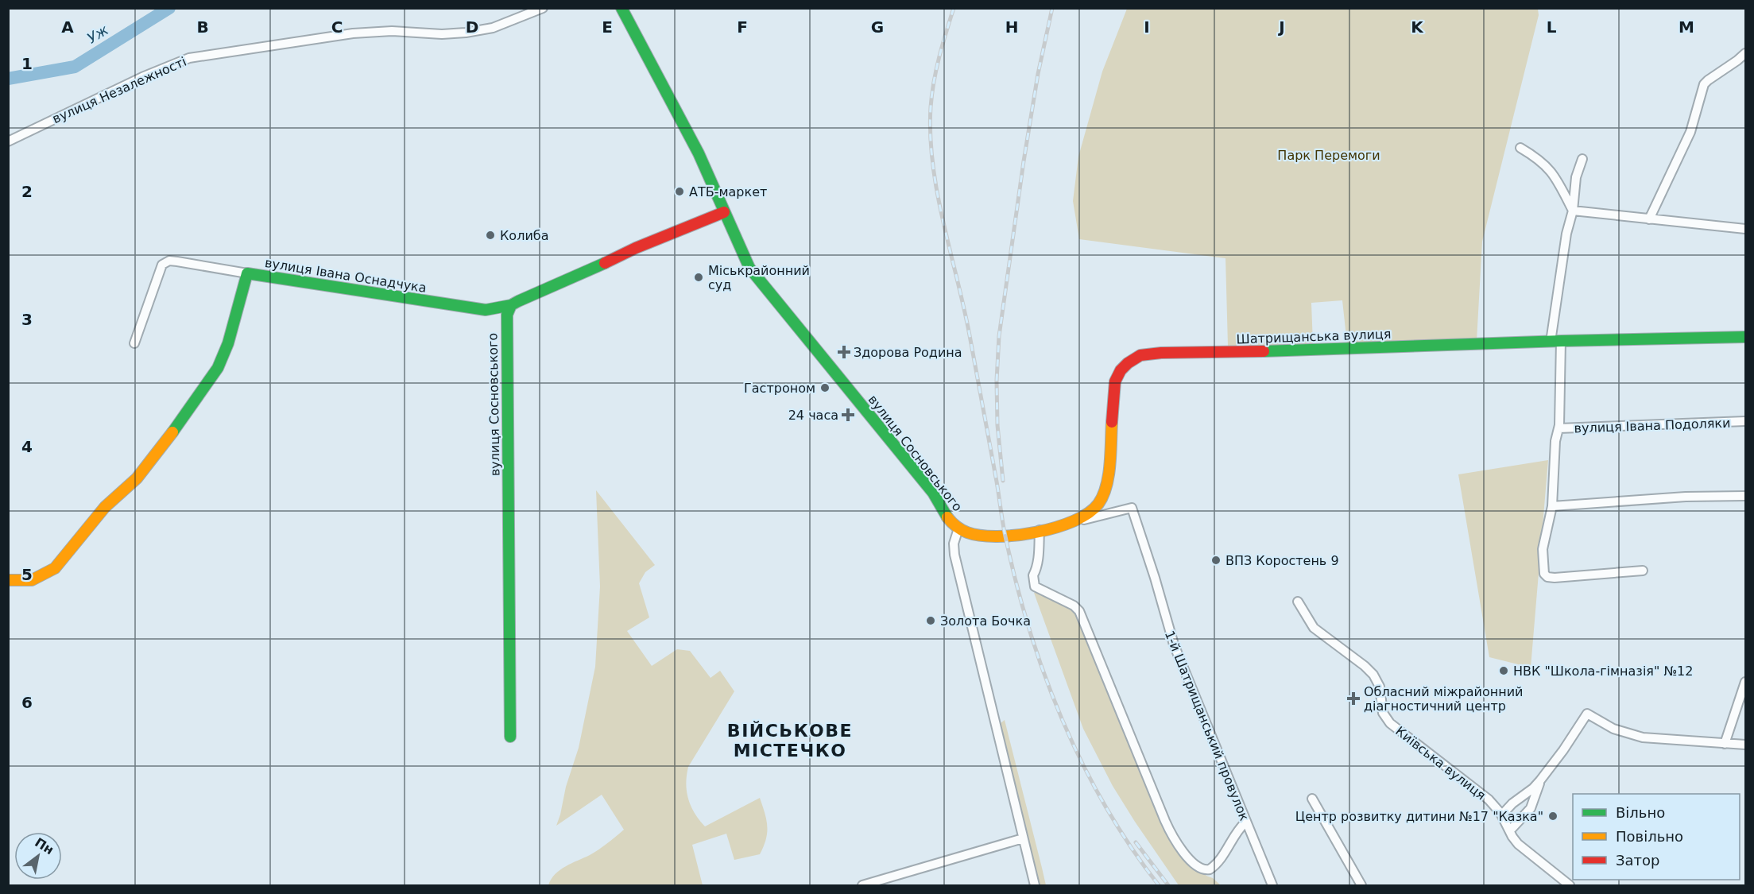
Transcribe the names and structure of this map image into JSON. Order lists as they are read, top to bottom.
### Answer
{
  "streets": {
    "street": [
      "вулиця Незалежності",
      "вулиця Івана Оснадчука",
      "Шатрищанська вулиця",
      "вулиця Сосновського",
      "вулиця Івана Подоляки",
      "1-й Шатрищанський провулок",
      "Київська вулиця"
    ]
  },
  "crossings": [
    ["вулиця Івана Оснадчука", "вулиця Сосновського"],
    ["Шатрищанська вулиця", "вулиця Сосновського"],
    ["Шатрищанська вулиця", "1-й Шатрищанський провулок"]
  ],
  "districts": ["ВІЙСЬКОВЕ МІСТЕЧКО"],
  "water": ["Уж"],
  "parks": ["Парк Перемоги"],
  "places": {
    "other": [
      "АТБ-маркет",
      "Колиба",
      "Міськрайонний суд",
      "Гастроном",
      "ВПЗ Коростень 9",
      "Золота Бочка",
      "НВК \"Школа-гімназія\" №12",
      "Центр розвитку дитини №17 \"Казка\""
    ],
    "health": ["Здорова Родина", "24 часа", "Обласний міжрайонний діагностичний центр"]
  },
  "legend": ["Вільно", "Повільно", "Затор"],
  "north": "top right",
  "grid": {
    "columns": [
      "A",
      "B",
      "C",
      "D",
      "E",
      "F",
      "G",
      "H",
      "I",
      "J",
      "K",
      "L",
      "M"
    ],
    "rows": [
      "1",
      "2",
      "3",
      "4",
      "5",
      "6"
    ]
  }
}
